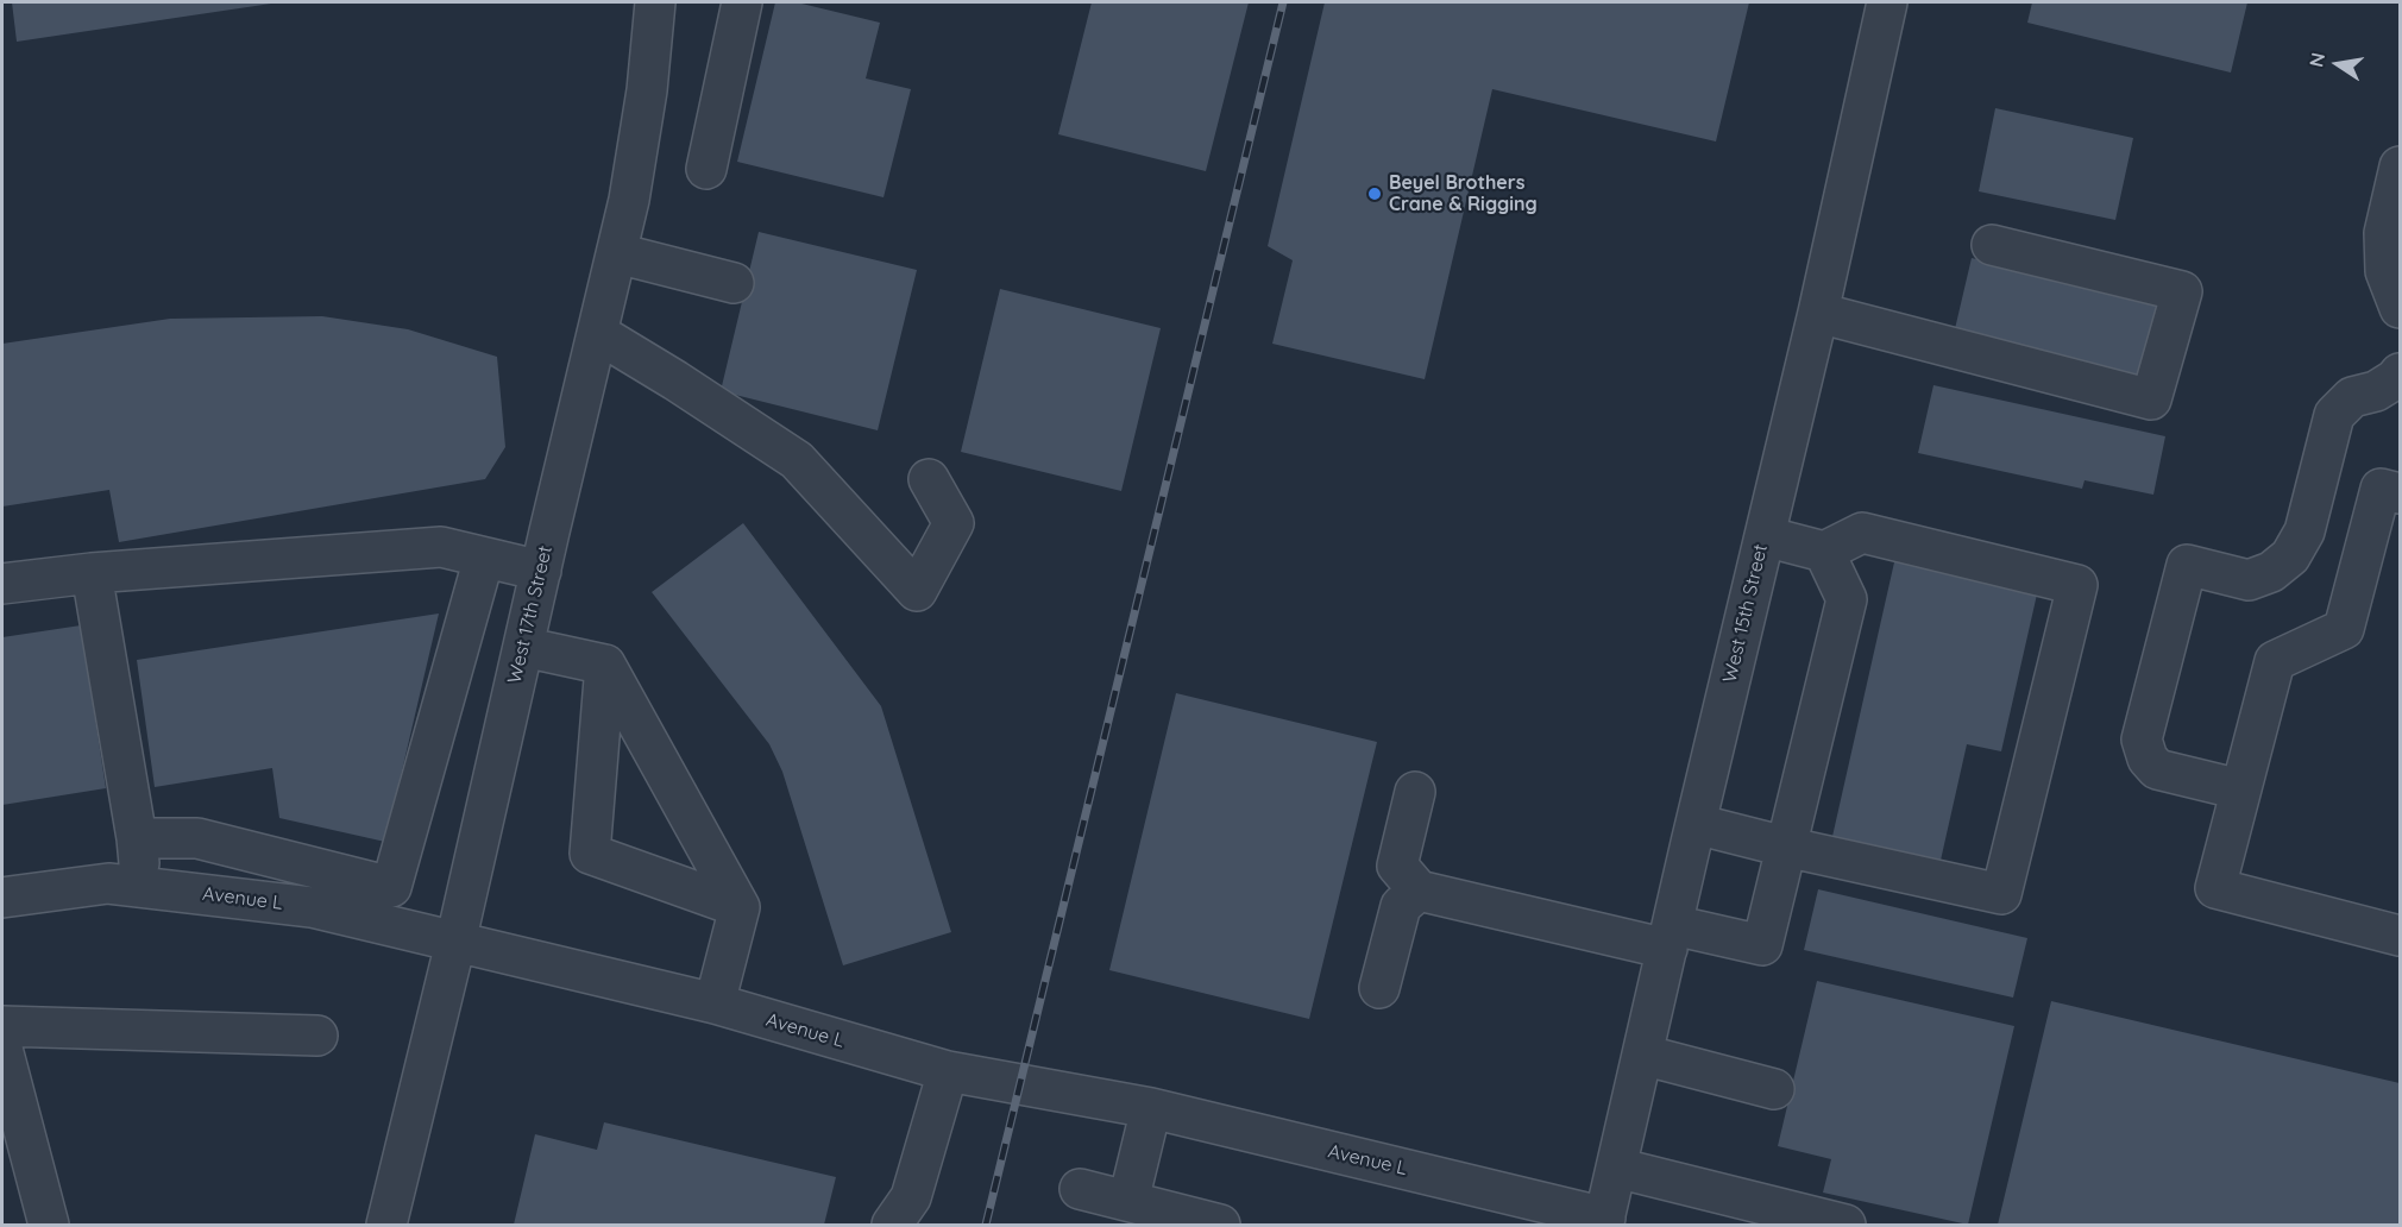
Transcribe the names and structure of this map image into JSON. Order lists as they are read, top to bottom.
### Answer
{
  "streets": {
    "street": ["West 15th Street", "West 17th Street", "Avenue L"]
  },
  "crossings": [
    ["West 15th Street", "Avenue L"],
    ["West 17th Street", "Avenue L"]
  ],
  "places": ["Beyel Brothers Crane & Rigging"],
  "north": "left"
}
